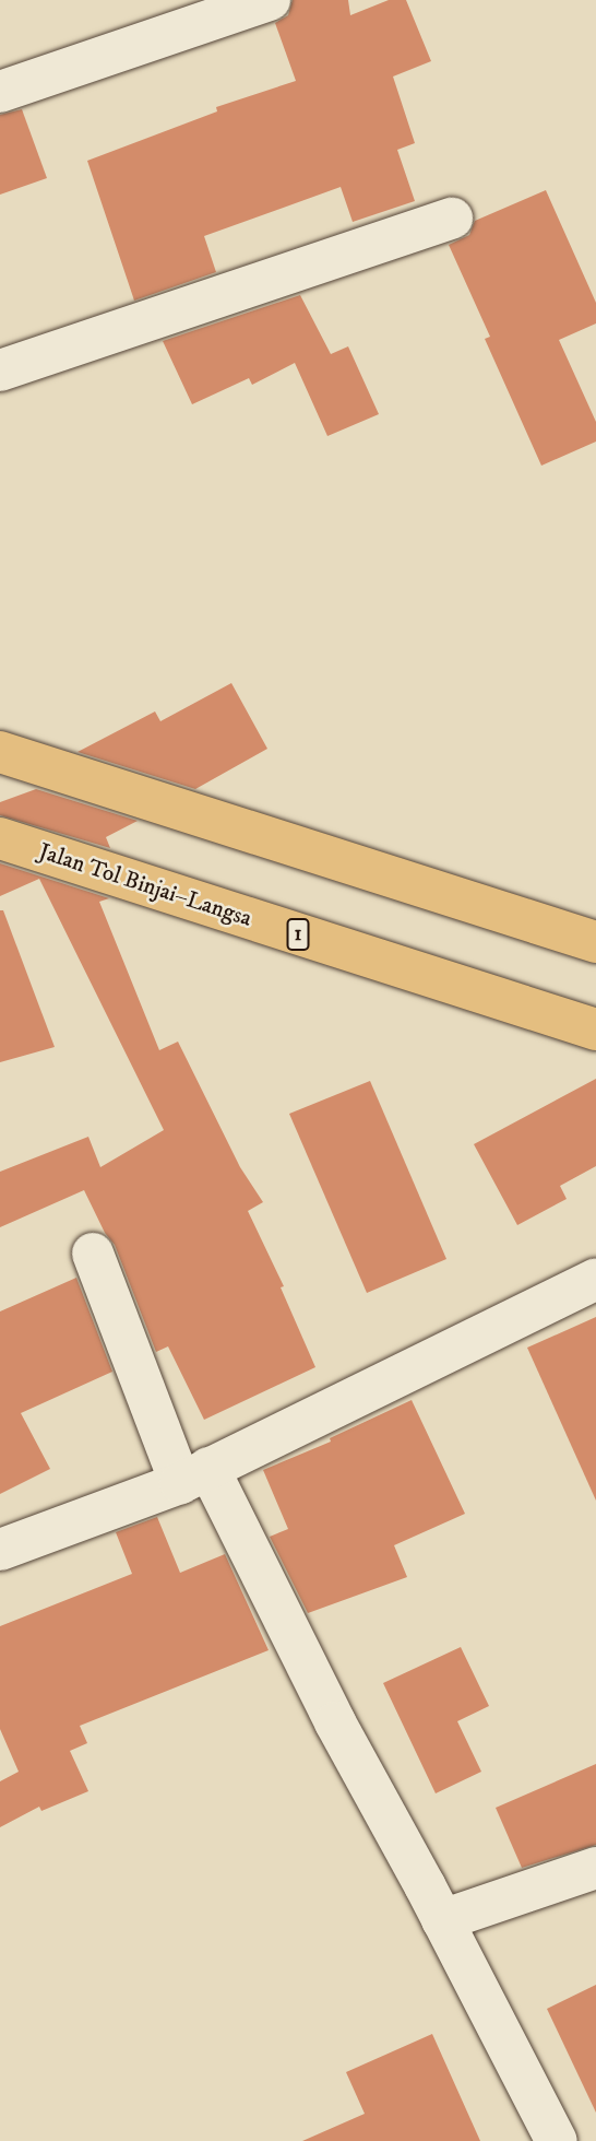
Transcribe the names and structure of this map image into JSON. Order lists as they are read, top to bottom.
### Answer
{
  "streets": {
    "highway": ["Jalan Tol Binjai–Langsa", "1"]
  }
}
